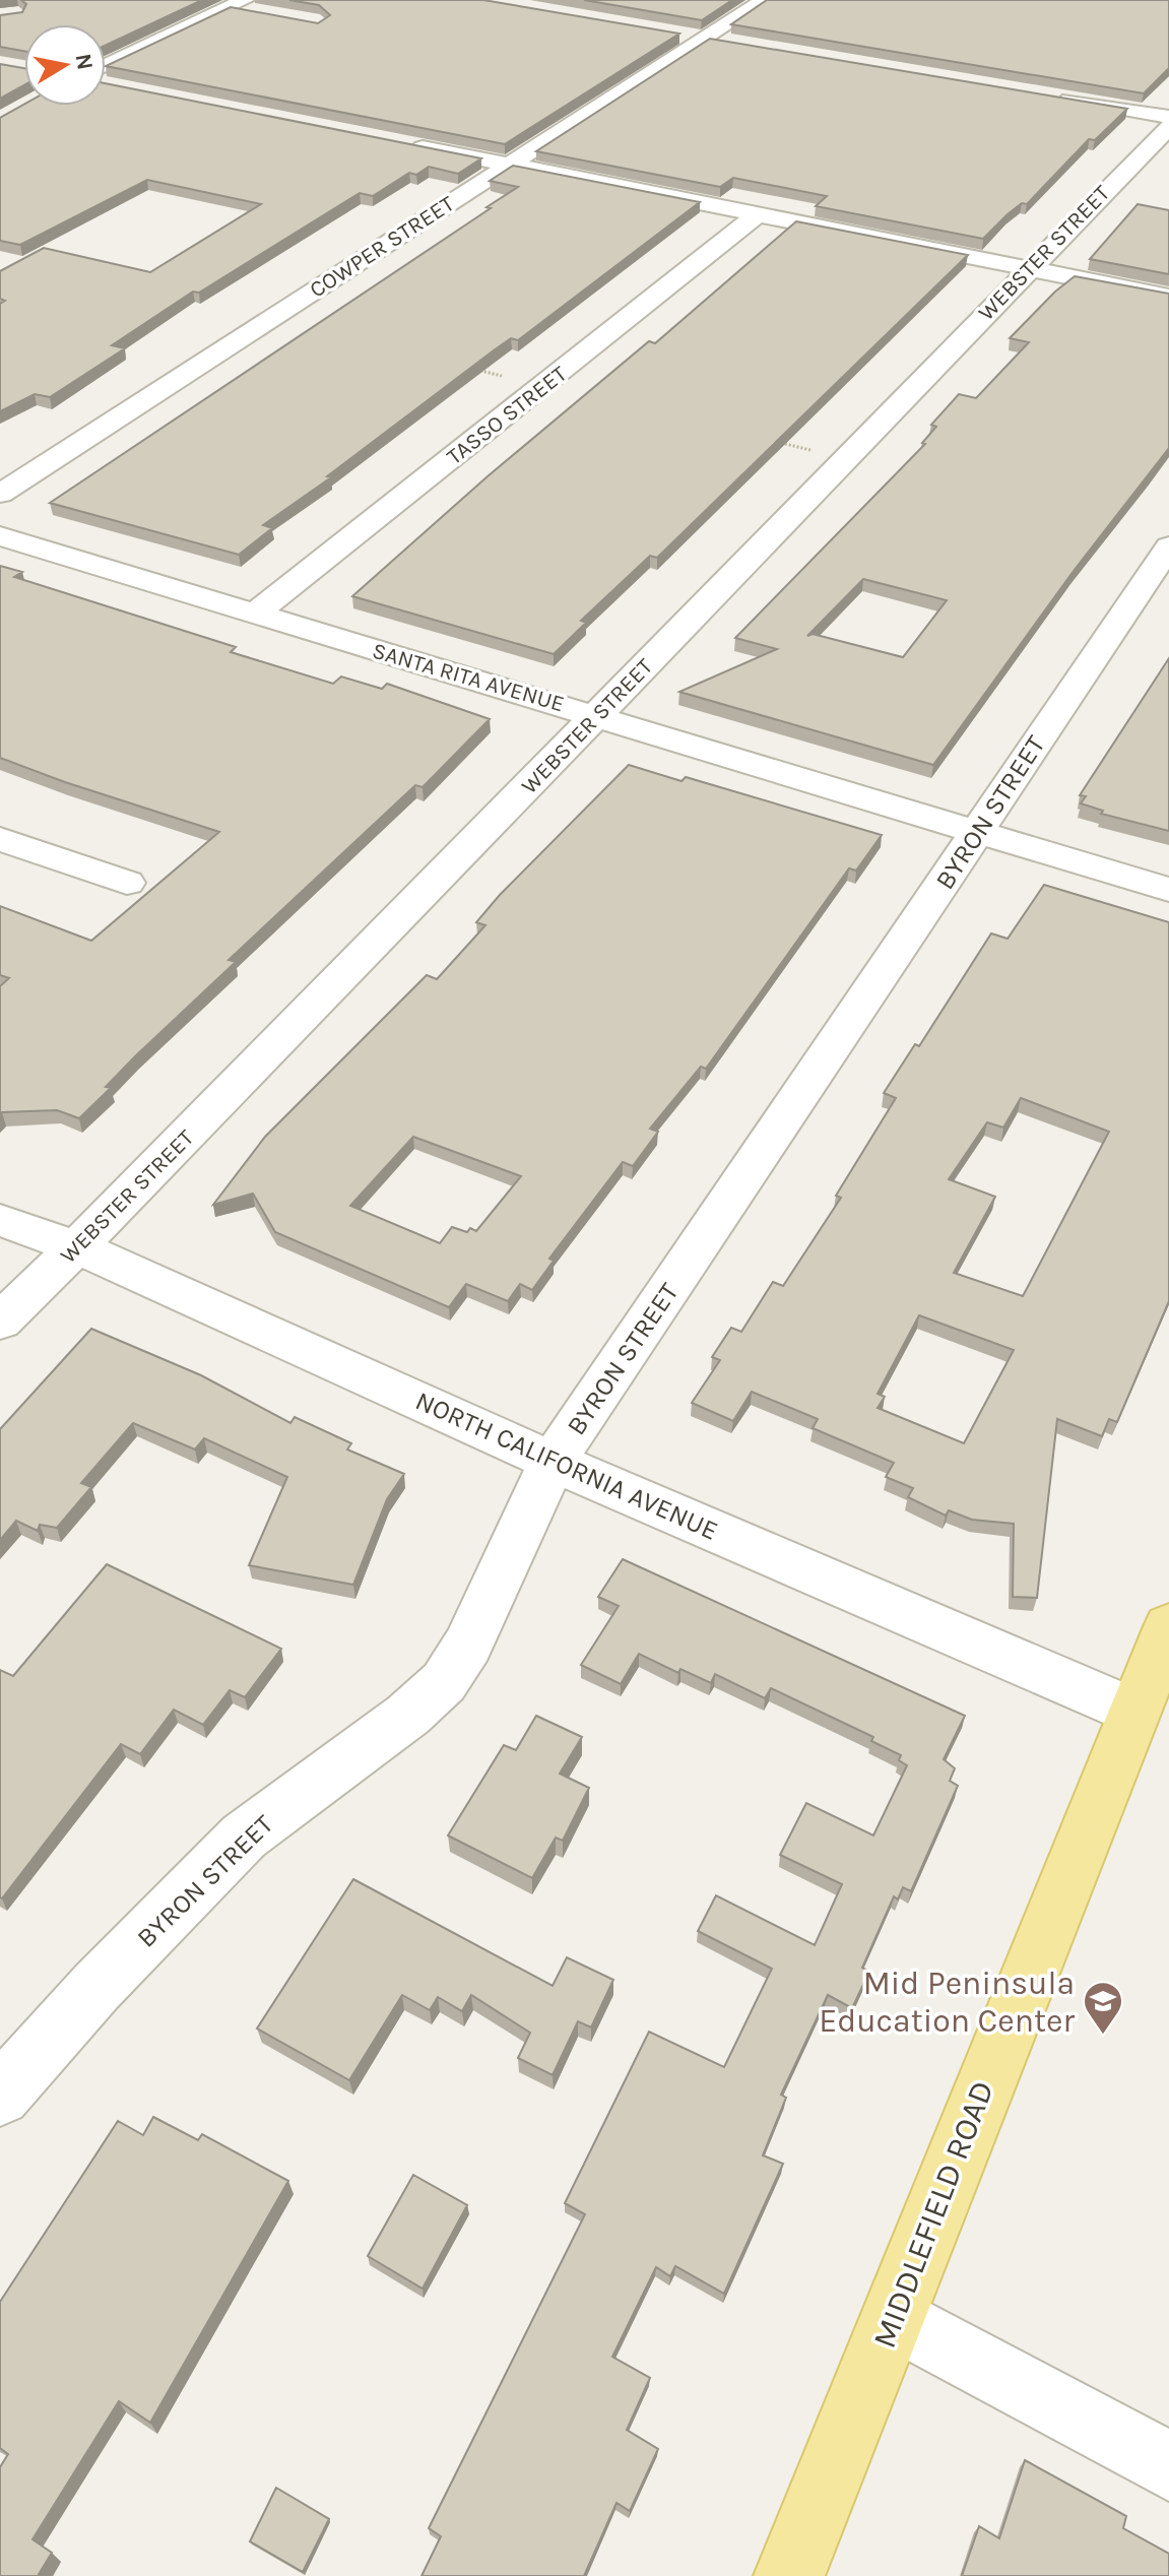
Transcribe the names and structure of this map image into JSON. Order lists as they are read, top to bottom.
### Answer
{
  "streets": {
    "main road": ["MIDDLEFIELD ROAD"],
    "street": [
      "COWPER STREET",
      "WEBSTER STREET",
      "TASSO STREET",
      "SANTA RITA AVENUE",
      "BYRON STREET",
      "NORTH CALIFORNIA AVENUE"
    ]
  },
  "crossings": [
    ["WEBSTER STREET", "SANTA RITA AVENUE"],
    ["WEBSTER STREET", "NORTH CALIFORNIA AVENUE"],
    ["TASSO STREET", "SANTA RITA AVENUE"],
    ["SANTA RITA AVENUE", "BYRON STREET"],
    ["BYRON STREET", "NORTH CALIFORNIA AVENUE"],
    ["NORTH CALIFORNIA AVENUE", "MIDDLEFIELD ROAD"]
  ],
  "places": {
    "school or university": ["Mid Peninsula Education Center"]
  },
  "north": "right"
}
